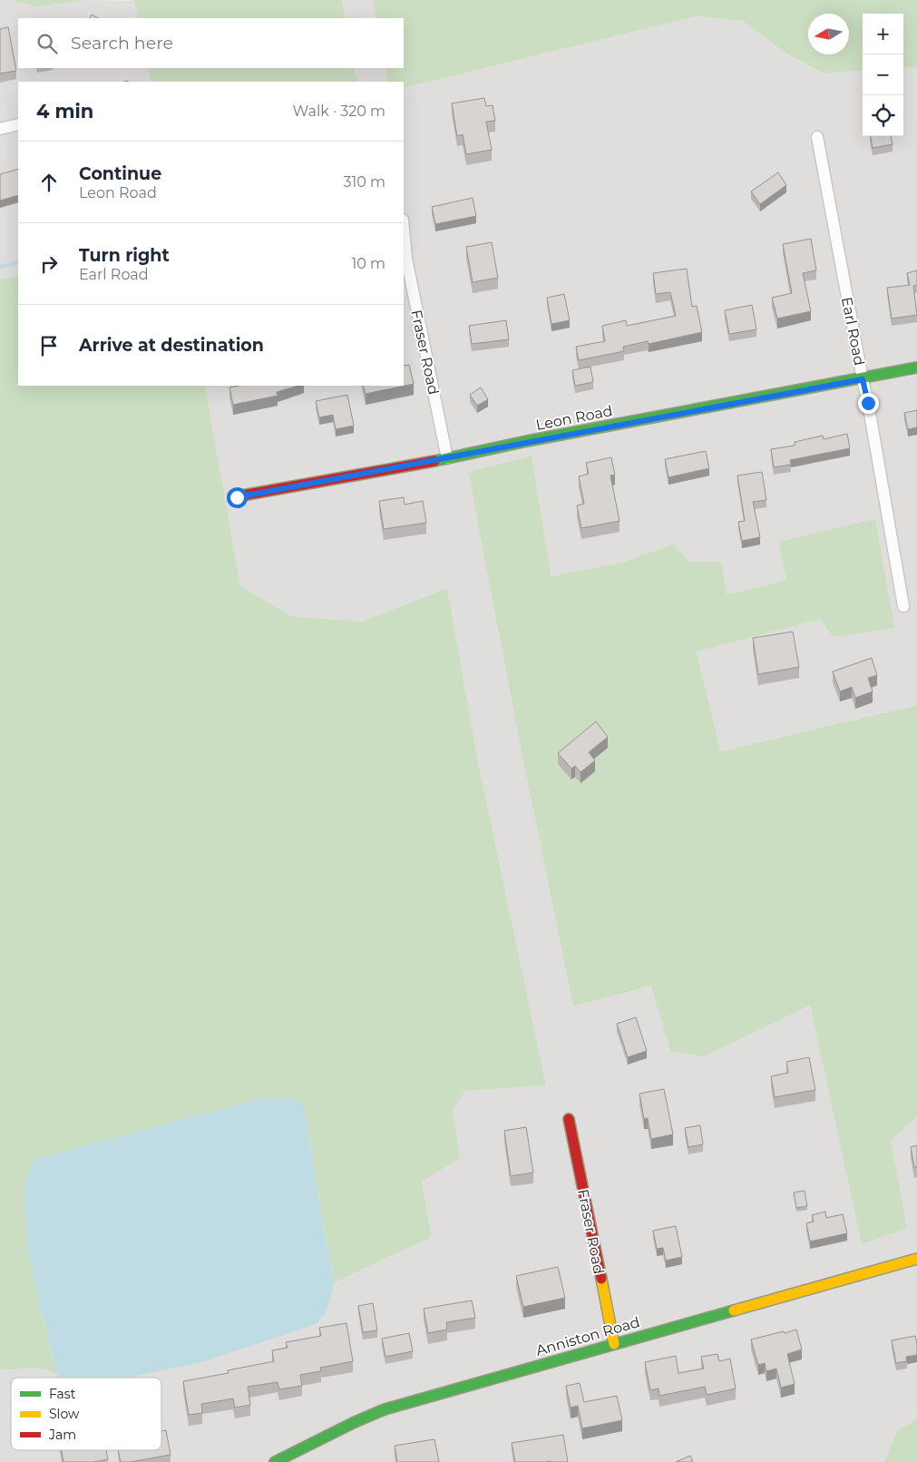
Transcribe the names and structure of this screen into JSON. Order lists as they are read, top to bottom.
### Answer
{
  "streets": {
    "street": [
      "Earl Road",
      "Fraser Road",
      "Leon Road",
      "Anniston Road"
    ]
  },
  "crossings": [
    ["Earl Road", "Leon Road"],
    ["Fraser Road", "Leon Road"],
    ["Fraser Road", "Anniston Road"]
  ],
  "legend": ["Fast", "Slow", "Jam"],
  "north": "left",
  "page": {
    "map_buttons": ["+", "−"],
    "search": "Search here",
    "heading": ["4 min", "Walk · 320 m"],
    "list": [
      ["Continue", "Leon Road", "310 m"],
      ["Turn right", "Earl Road", "10 m"],
      "Arrive at destination"
    ]
  }
}
